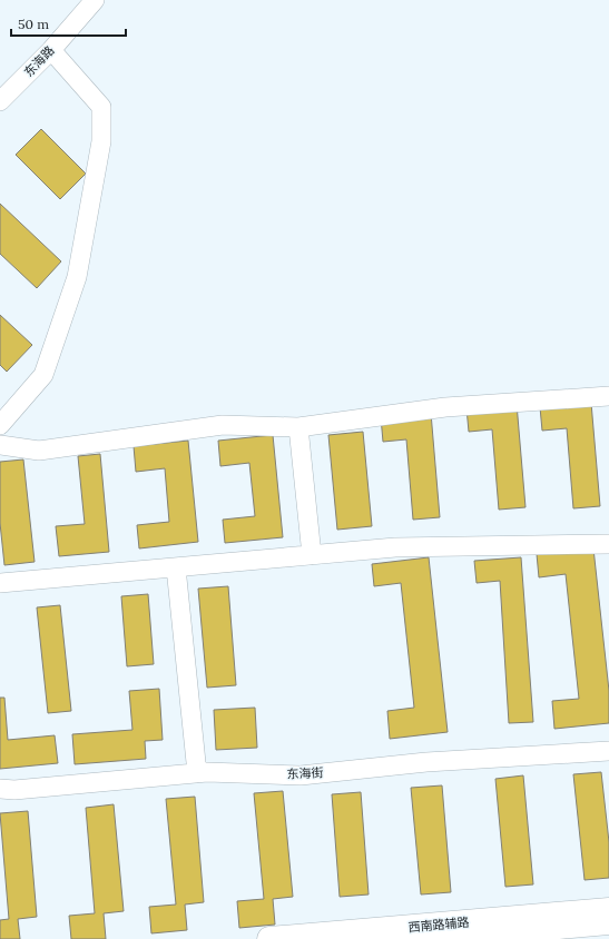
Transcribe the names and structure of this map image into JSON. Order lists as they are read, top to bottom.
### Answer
{
  "streets": {
    "main road": ["西南路辅路"],
    "street": ["东海路", "东海街"]
  },
  "scale_bar": "50 m"
}
